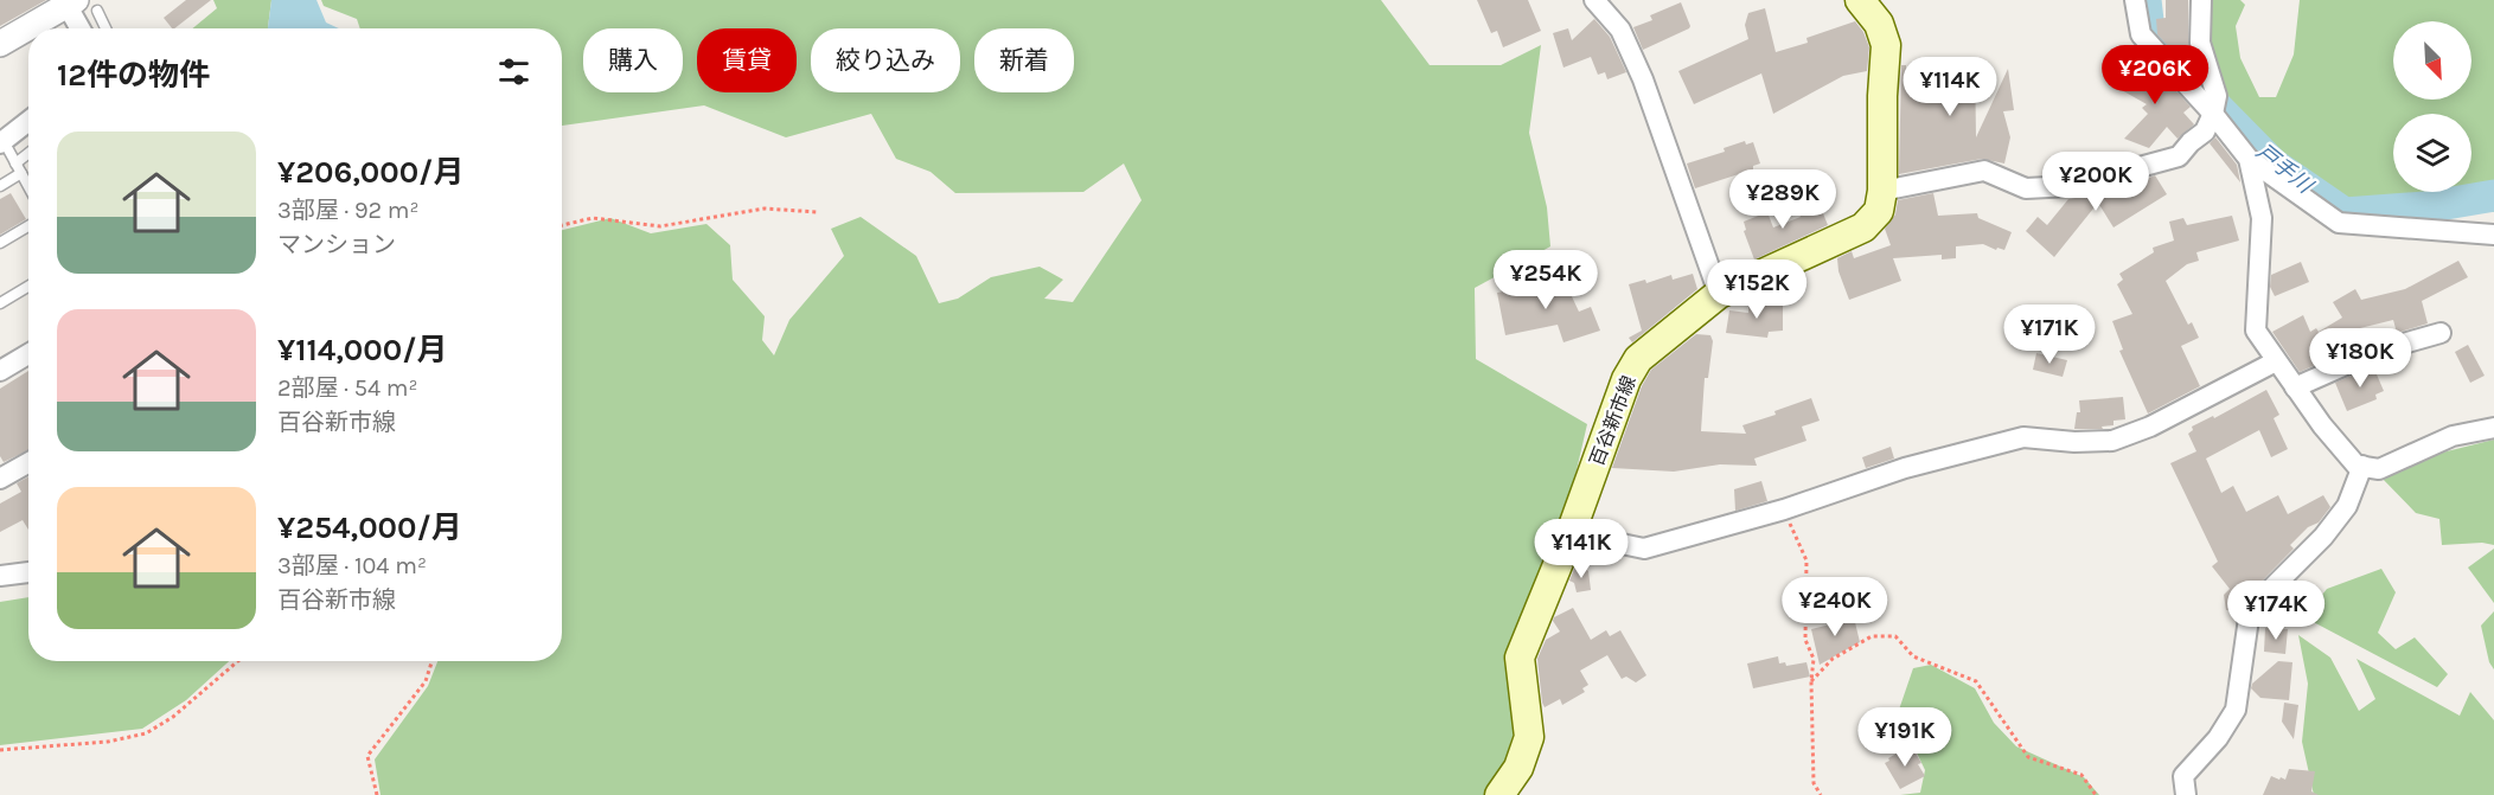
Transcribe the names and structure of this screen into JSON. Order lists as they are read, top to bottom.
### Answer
{
  "streets": {
    "main road": ["百谷新市線"]
  },
  "water": ["戸手川"],
  "north": "bottom right",
  "page": {
    "chip": [
      "購入",
      "賃貸",
      "絞り込み",
      "新着"
    ],
    "heading": "12件の物件",
    "price": [
      "¥206K",
      "¥114K",
      "¥200K",
      "¥289K",
      "¥254K",
      "¥152K",
      "¥171K",
      "¥180K",
      "¥141K",
      "¥240K",
      "¥174K",
      "¥191K"
    ],
    "list": [
      {
        "name": "¥206,000/月",
        "note": "3部屋 · 92 m² · マンション"
      },
      {
        "name": "¥114,000/月",
        "note": "2部屋 · 54 m² · 百谷新市線"
      },
      {
        "name": "¥254,000/月",
        "note": "3部屋 · 104 m² · 百谷新市線"
      }
    ]
  }
}
